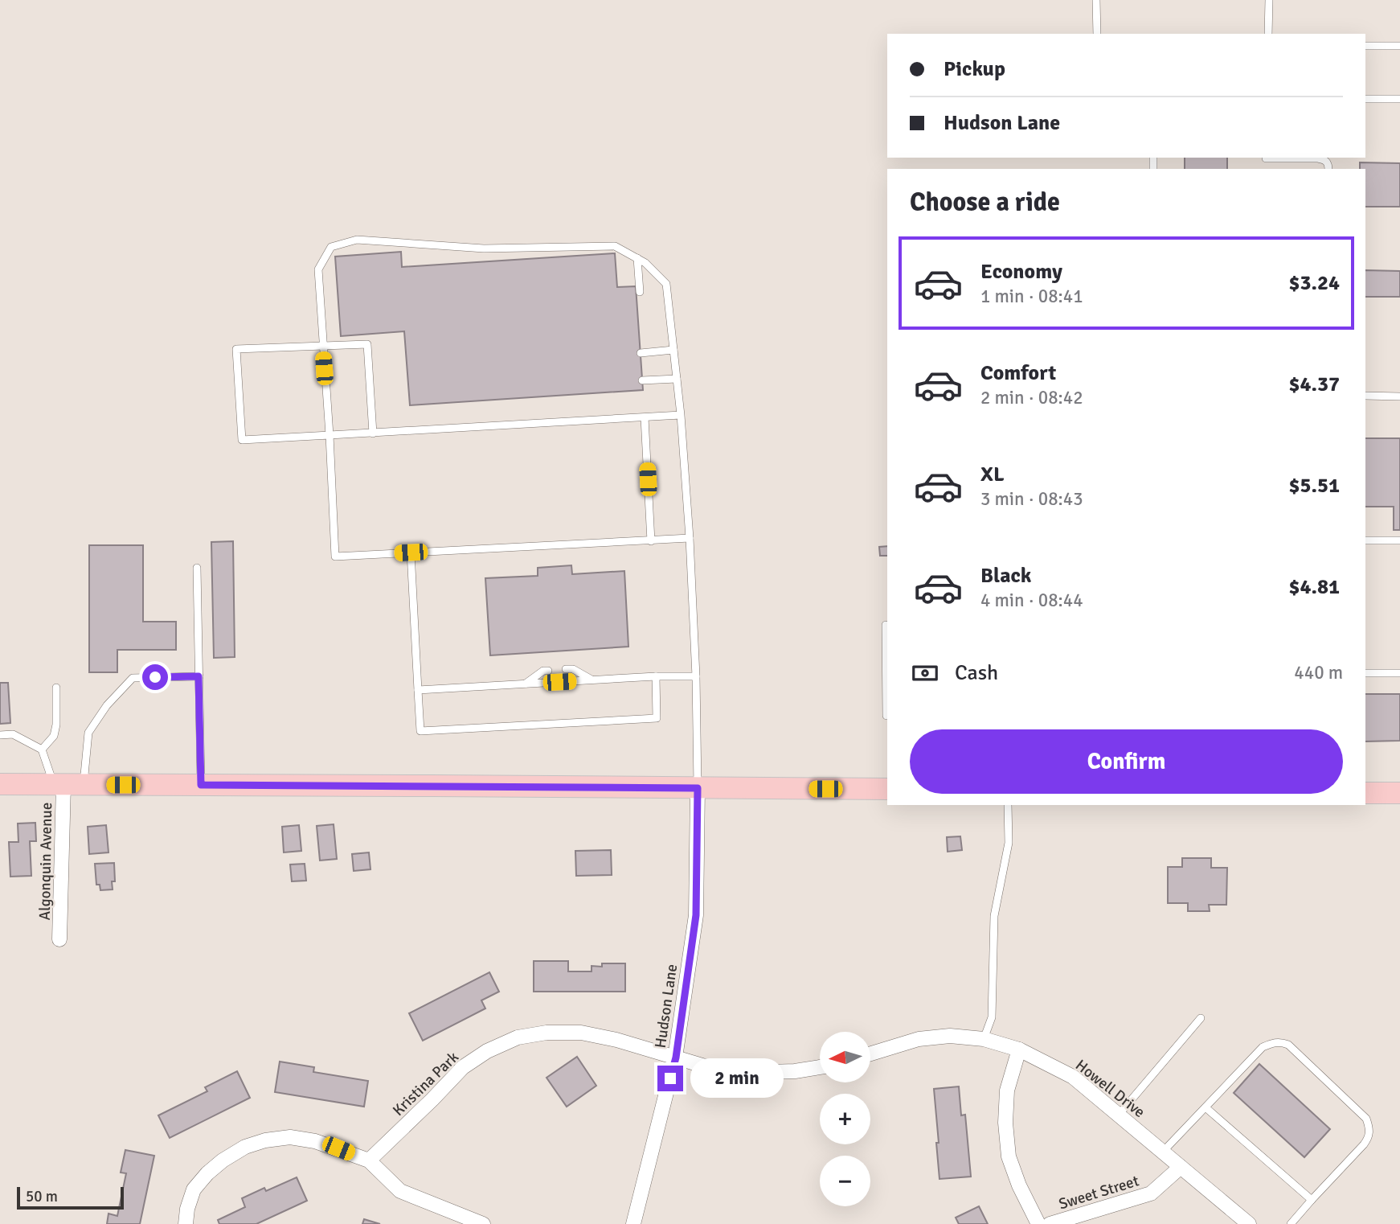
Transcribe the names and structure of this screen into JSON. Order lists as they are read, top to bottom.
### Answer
{
  "streets": {
    "street": [
      "Algonquin Avenue",
      "Hudson Lane",
      "Kristina Park",
      "Howell Drive",
      "Sweet Street"
    ]
  },
  "crossings": [
    ["Hudson Lane", "Kristina Park"],
    ["Howell Drive", "Sweet Street"]
  ],
  "scale_bar": "50 m",
  "north": "left",
  "page": {
    "banner": ["Pickup", "Hudson Lane"],
    "heading": "Choose a ride",
    "list": [
      {
        "name": "Economy",
        "note": "1 min · 08:41",
        "value": "$3.24"
      },
      {
        "name": "Comfort",
        "note": "2 min · 08:42",
        "value": "$4.37"
      },
      {
        "name": "XL",
        "note": "3 min · 08:43",
        "value": "$5.51"
      },
      {
        "name": "Black",
        "note": "4 min · 08:44",
        "value": "$4.81"
      }
    ],
    "pay": ["Cash", "440 m"],
    "buttons": "Confirm",
    "map_buttons": ["+", "−"],
    "bubble": "2 min",
    "scale": "50 m"
  }
}
